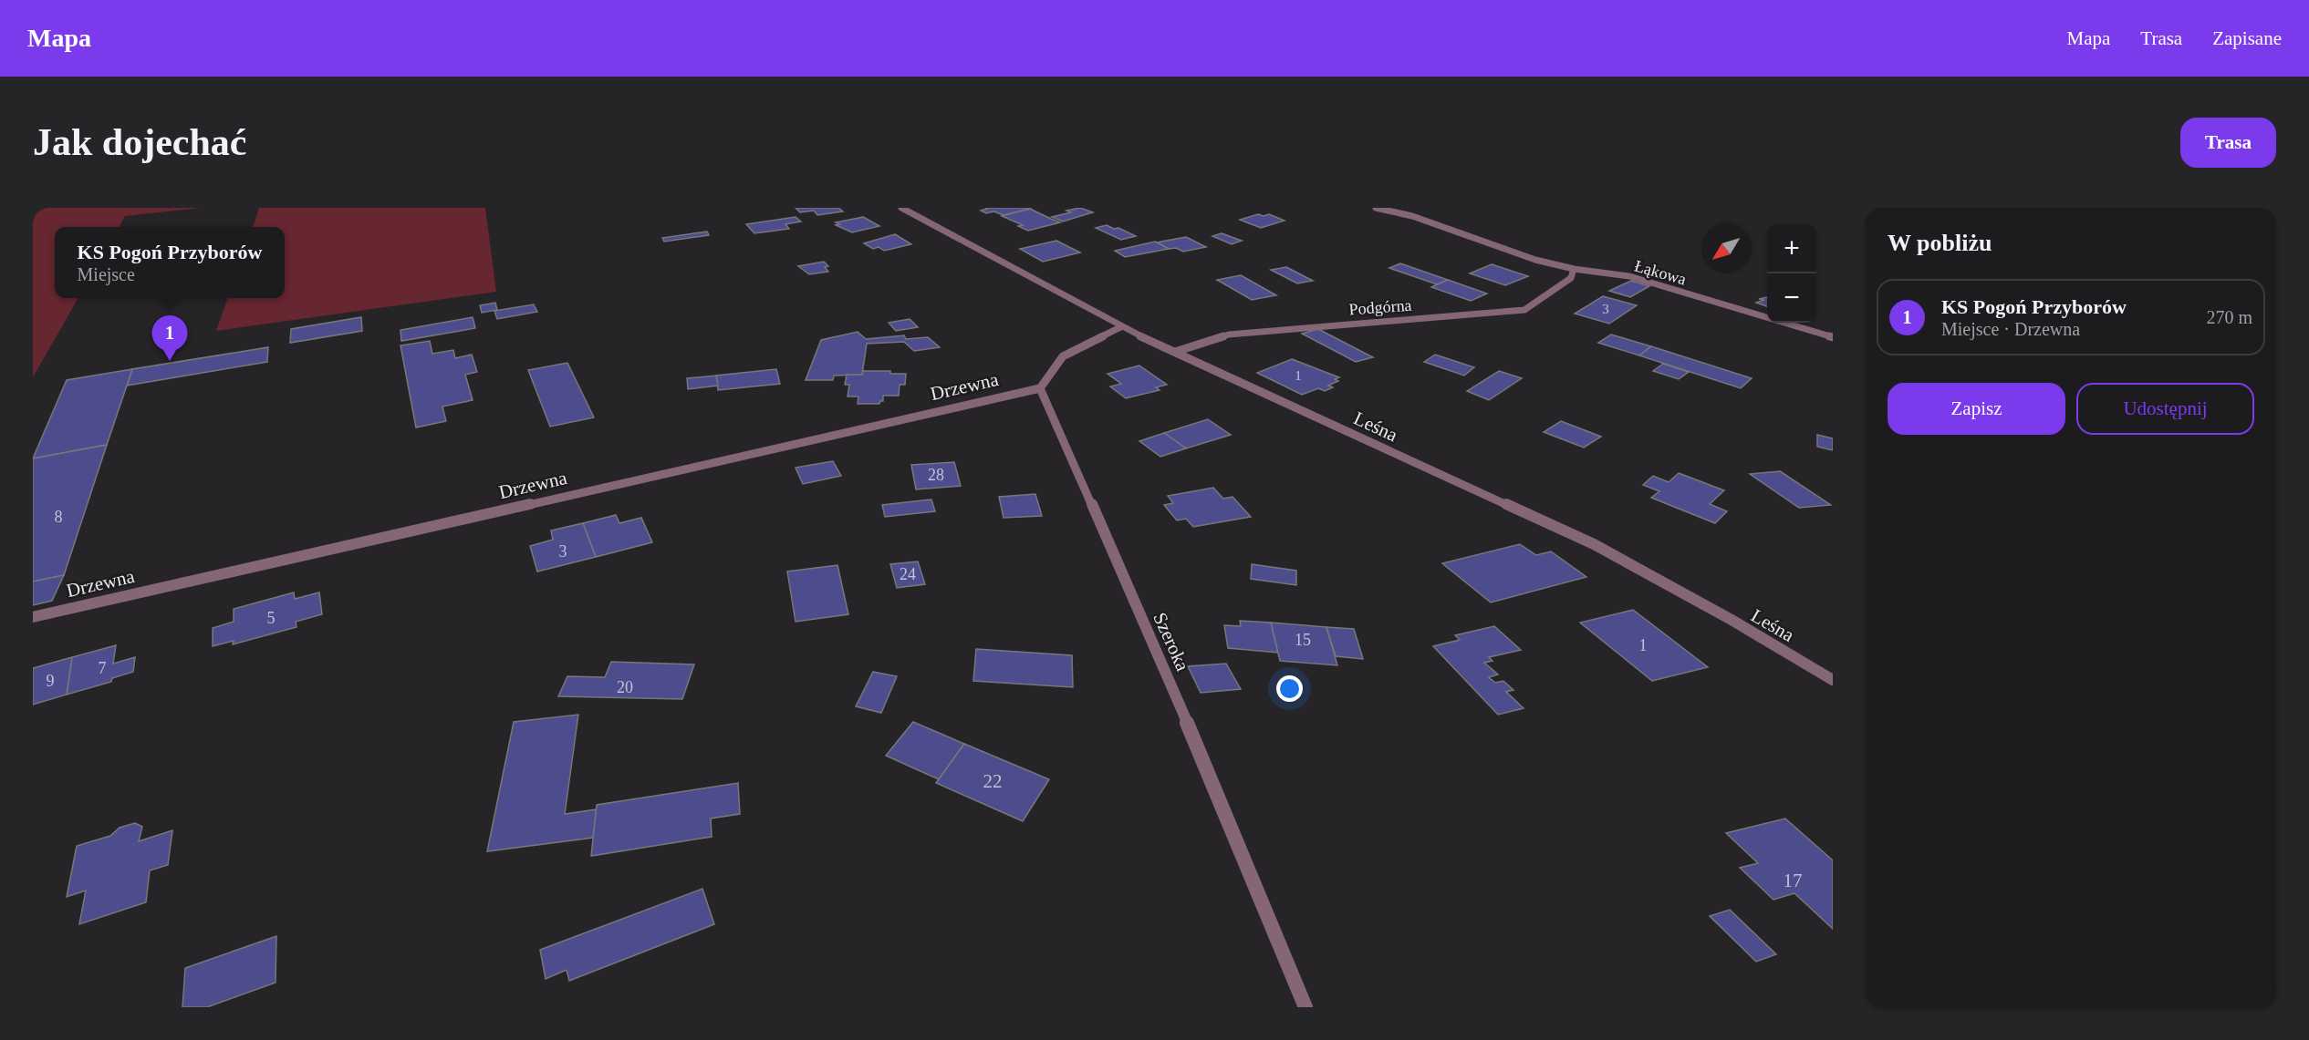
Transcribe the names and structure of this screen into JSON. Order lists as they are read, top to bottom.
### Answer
{
  "streets": {
    "street": [
      "Łąkowa",
      "Podgórna",
      "Drzewna",
      "Leśna",
      "Szeroka"
    ]
  },
  "crossings": [
    ["Łąkowa", "Podgórna"],
    ["Podgórna", "Leśna"],
    ["Drzewna", "Szeroka"]
  ],
  "house_numbers": [
    "3",
    "1",
    "28",
    "8",
    "3",
    "24",
    "5",
    "15",
    "1",
    "7",
    "9",
    "20",
    "22",
    "17"
  ],
  "north": "bottom left",
  "page": {
    "header": "Mapa",
    "nav": ["Mapa", "Trasa", "Zapisane"],
    "buttons": [
      "Trasa",
      ["Zapisz", "Udostępnij"]
    ],
    "title": "Jak dojechać",
    "heading": "W pobliżu",
    "map_buttons": ["+", "−"],
    "popup": ["KS Pogoń Przyborów", "Miejsce"],
    "list": [
      {
        "mark": "1",
        "name": "KS Pogoń Przyborów",
        "note": "Miejsce · Drzewna",
        "value": "270 m"
      }
    ],
    "pins": "1"
  }
}
